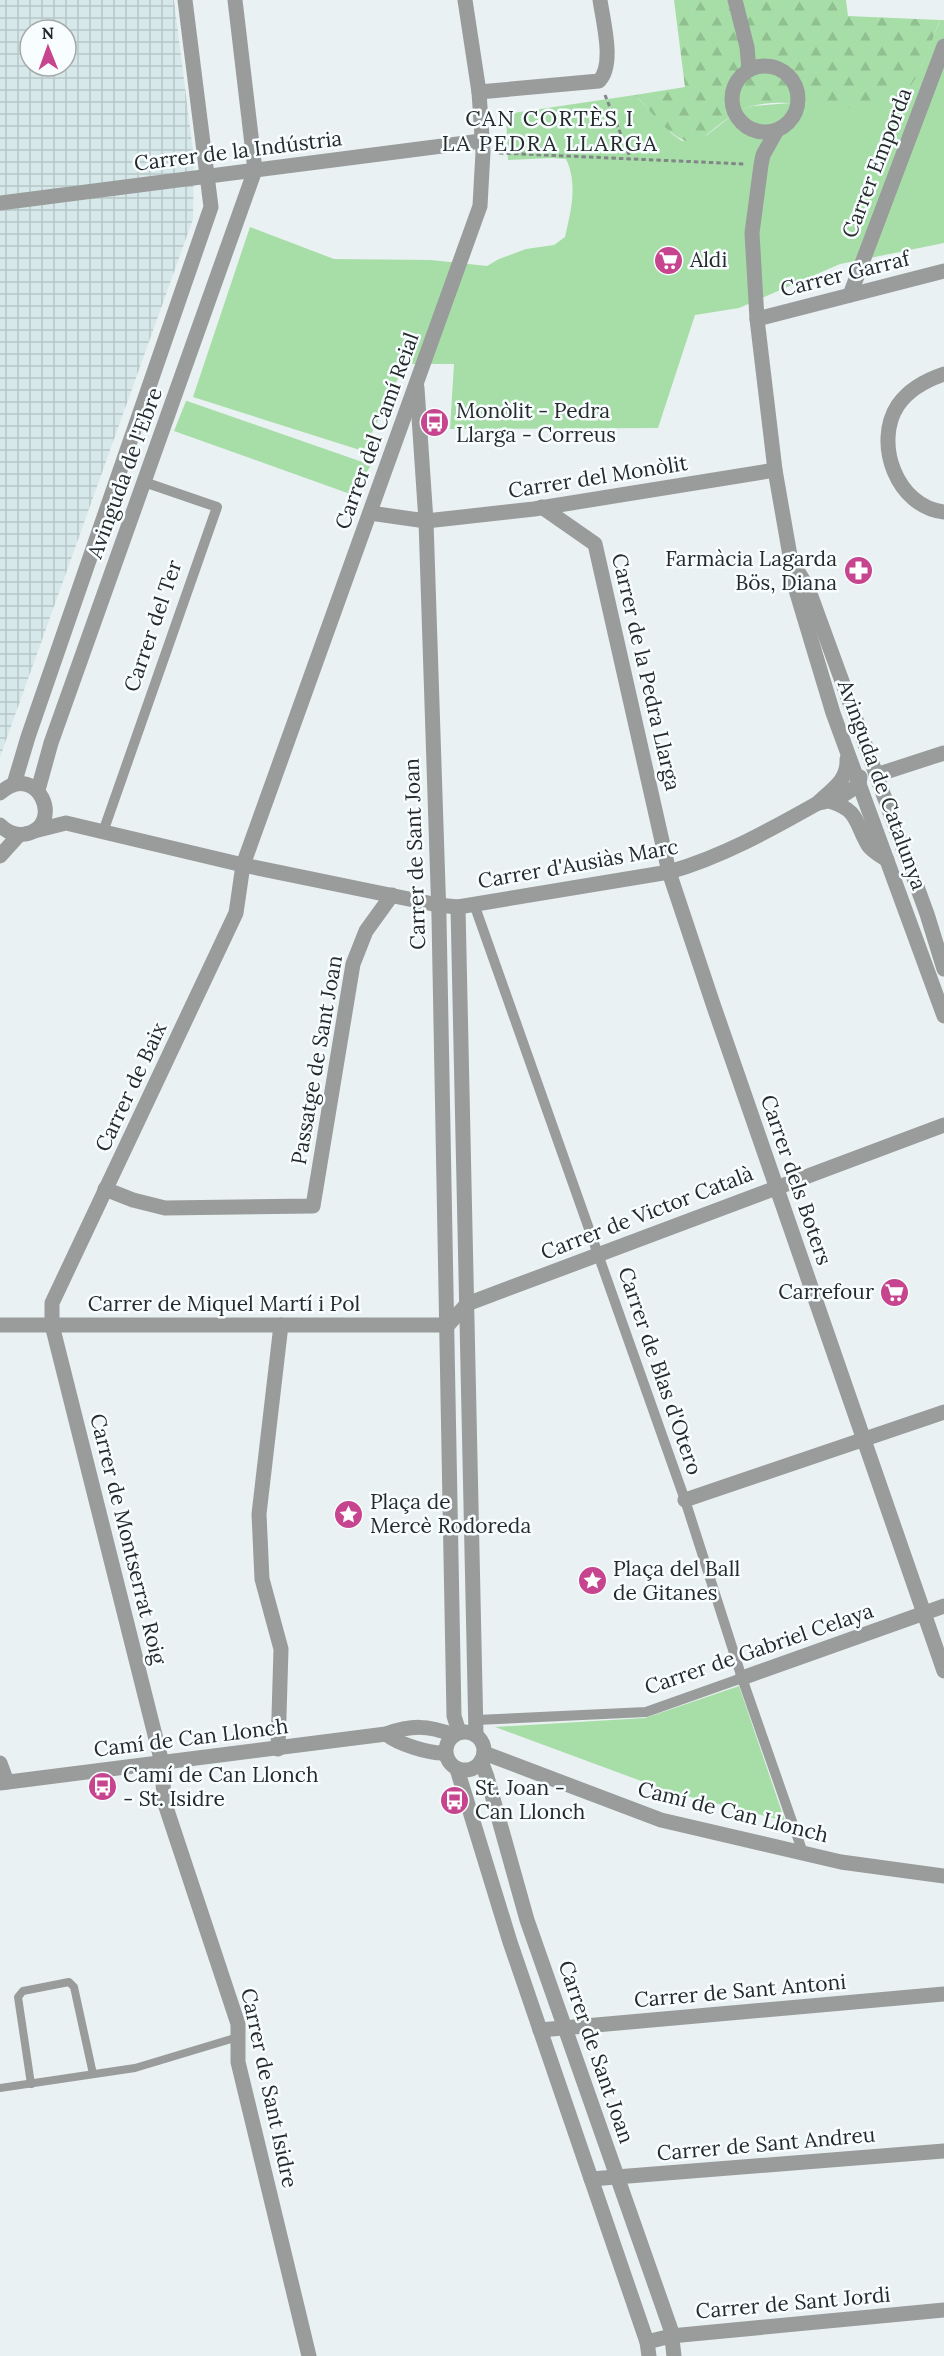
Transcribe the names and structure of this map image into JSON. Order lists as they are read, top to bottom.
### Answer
{
  "streets": {
    "street": [
      "Carrer de la Indústria",
      "Carrer Emporda",
      "Carrer Garraf",
      "Carrer del Camí Reial",
      "Avinguda de l'Ebre",
      "Carrer del Monòlit",
      "Carrer del Ter",
      "Carrer de la Pedra Llarga",
      "Avinguda de Catalunya",
      "Carrer de Sant Joan",
      "Carrer d'Ausiàs Marc",
      "Passatge de Sant Joan",
      "Carrer de Baix",
      "Carrer dels Boters",
      "Carrer de Victor Català",
      "Carrer de Miquel Martí i Pol",
      "Carrer de Blas d'Otero",
      "Carrer de Montserrat Roig",
      "Carrer de Gabriel Celaya",
      "Camí de Can Llonch",
      "Carrer de Sant Antoni",
      "Carrer de Sant Isidre",
      "Carrer de Sant Andreu",
      "Carrer de Sant Jordi"
    ]
  },
  "crossings": [
    ["Carrer de la Indústria", "Carrer del Camí Reial"],
    ["Carrer de la Indústria", "Avinguda de l'Ebre"],
    ["Carrer Emporda", "Carrer Garraf"],
    ["Carrer Garraf", "Avinguda de Catalunya"],
    ["Carrer del Camí Reial", "Carrer del Monòlit"],
    ["Carrer del Camí Reial", "Carrer de Sant Joan"],
    ["Carrer del Camí Reial", "Carrer d'Ausiàs Marc"],
    ["Carrer del Camí Reial", "Carrer de Baix"],
    ["Avinguda de l'Ebre", "Carrer del Ter"],
    ["Carrer del Monòlit", "Carrer de la Pedra Llarga"],
    ["Carrer del Monòlit", "Avinguda de Catalunya"],
    ["Carrer del Monòlit", "Carrer de Sant Joan"],
    ["Carrer de la Pedra Llarga", "Carrer d'Ausiàs Marc"],
    ["Carrer de la Pedra Llarga", "Carrer dels Boters"],
    ["Carrer de Sant Joan", "Carrer d'Ausiàs Marc"],
    ["Carrer de Sant Joan", "Carrer de Victor Català"],
    ["Carrer de Sant Joan", "Carrer de Miquel Martí i Pol"],
    ["Carrer de Sant Joan", "Carrer de Gabriel Celaya"],
    ["Carrer de Sant Joan", "Camí de Can Llonch"],
    ["Carrer de Sant Joan", "Carrer de Sant Antoni"],
    ["Carrer de Sant Joan", "Carrer de Sant Andreu"],
    ["Carrer de Sant Joan", "Carrer de Sant Jordi"],
    ["Carrer d'Ausiàs Marc", "Passatge de Sant Joan"],
    ["Carrer d'Ausiàs Marc", "Carrer de Baix"],
    ["Carrer d'Ausiàs Marc", "Carrer dels Boters"],
    ["Carrer d'Ausiàs Marc", "Carrer de Blas d'Otero"],
    ["Passatge de Sant Joan", "Carrer de Baix"],
    ["Carrer de Baix", "Carrer de Miquel Martí i Pol"],
    ["Carrer de Baix", "Carrer de Montserrat Roig"],
    ["Carrer dels Boters", "Carrer de Victor Català"],
    ["Carrer dels Boters", "Carrer de Gabriel Celaya"],
    ["Carrer de Victor Català", "Carrer de Blas d'Otero"],
    ["Carrer de Miquel Martí i Pol", "Carrer de Montserrat Roig"],
    ["Carrer de Blas d'Otero", "Carrer de Gabriel Celaya"],
    ["Carrer de Blas d'Otero", "Camí de Can Llonch"],
    ["Carrer de Montserrat Roig", "Camí de Can Llonch"],
    ["Carrer de Montserrat Roig", "Carrer de Sant Isidre"],
    ["Carrer de Gabriel Celaya", "Camí de Can Llonch"],
    ["Camí de Can Llonch", "Carrer de Sant Isidre"]
  ],
  "districts": ["CAN CORTÈS I LA PEDRA LLARGA"],
  "places": {
    "supermarket": ["Aldi", "Carrefour"],
    "bus stop": ["Monòlit - Pedra Llarga - Correus", "Camí de Can Llonch - St. Isidre", "St. Joan - Can Llonch"],
    "pharmacy": ["Farmàcia Lagarda Bös, Diana"],
    "place": ["Plaça de Mercè Rodoreda", "Plaça del Ball de Gitanes"]
  },
  "north": "top"
}
